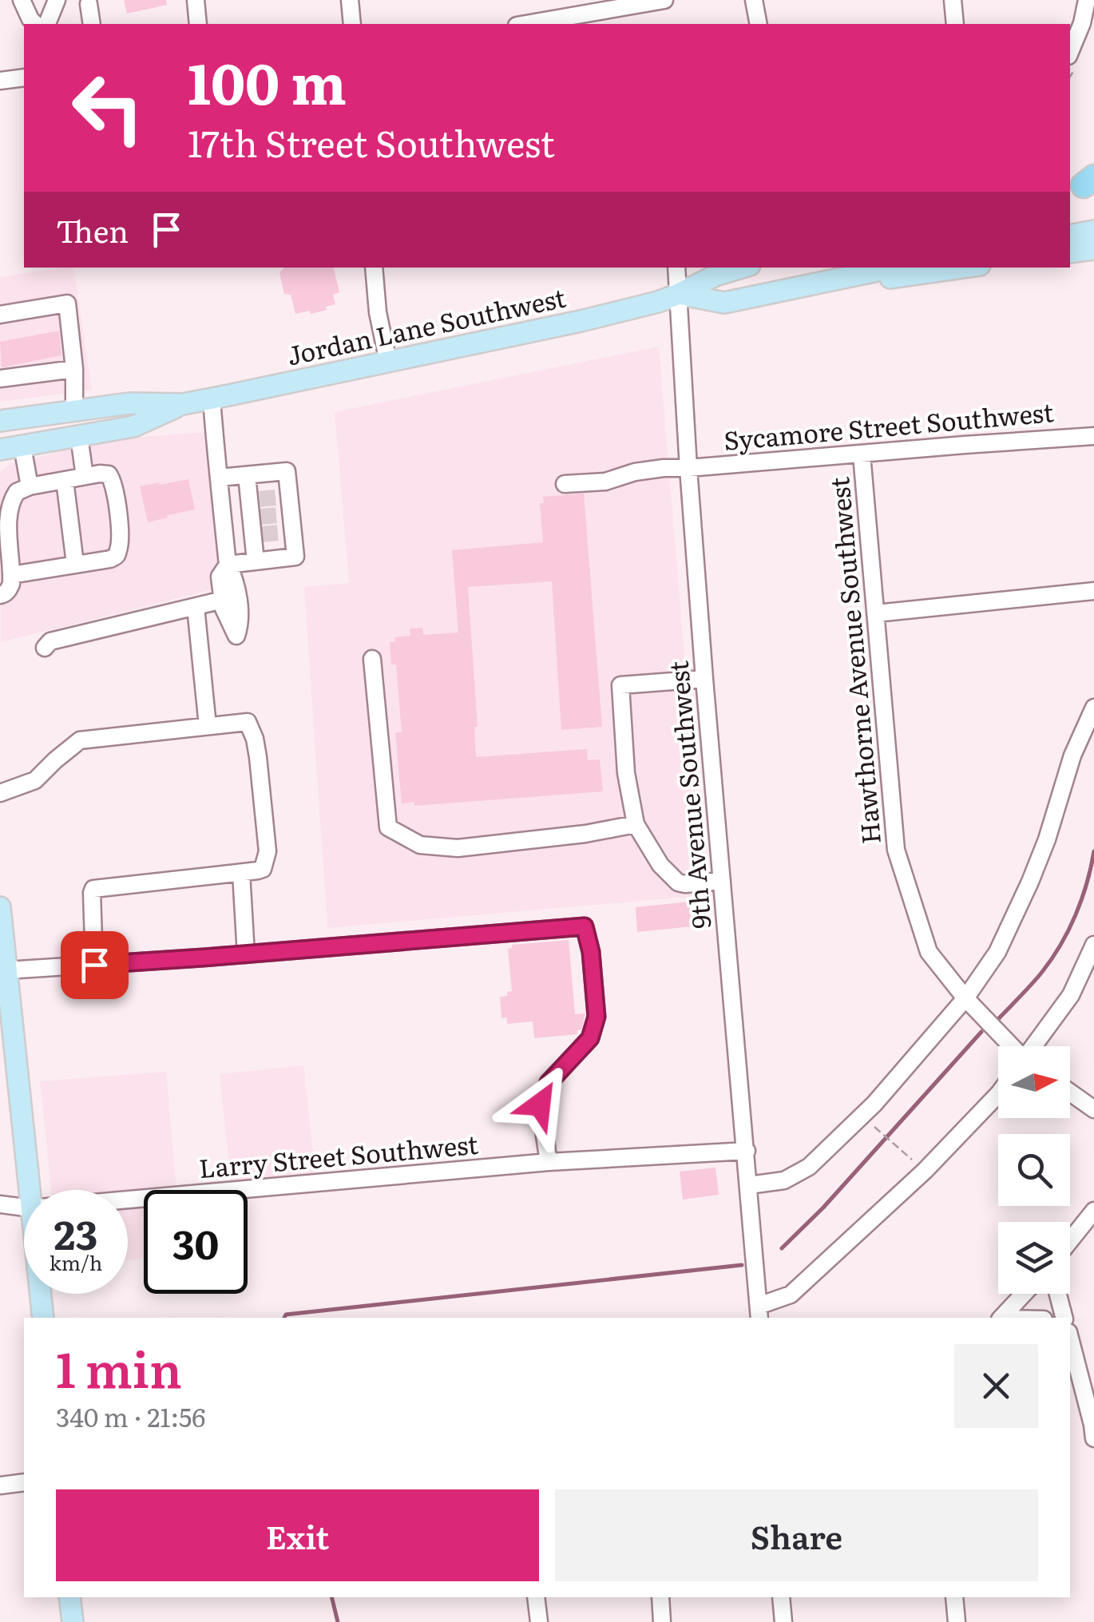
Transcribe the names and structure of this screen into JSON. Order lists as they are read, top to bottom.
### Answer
{
  "streets": {
    "main road": ["Jordan Lane Southwest"],
    "street": [
      "Sycamore Street Southwest",
      "Hawthorne Avenue Southwest",
      "9th Avenue Southwest",
      "Larry Street Southwest"
    ]
  },
  "crossings": [
    ["Jordan Lane Southwest", "9th Avenue Southwest"],
    ["Sycamore Street Southwest", "Hawthorne Avenue Southwest"],
    ["Sycamore Street Southwest", "9th Avenue Southwest"],
    ["9th Avenue Southwest", "Larry Street Southwest"]
  ],
  "north": "right",
  "page": {
    "turn": ["100 m", "17th Street Southwest"],
    "then": "Then",
    "speed": "23 km/h",
    "limit": "30",
    "heading": ["1 min", "340 m · 21:56"],
    "buttons": ["Exit", "Share"]
  }
}
